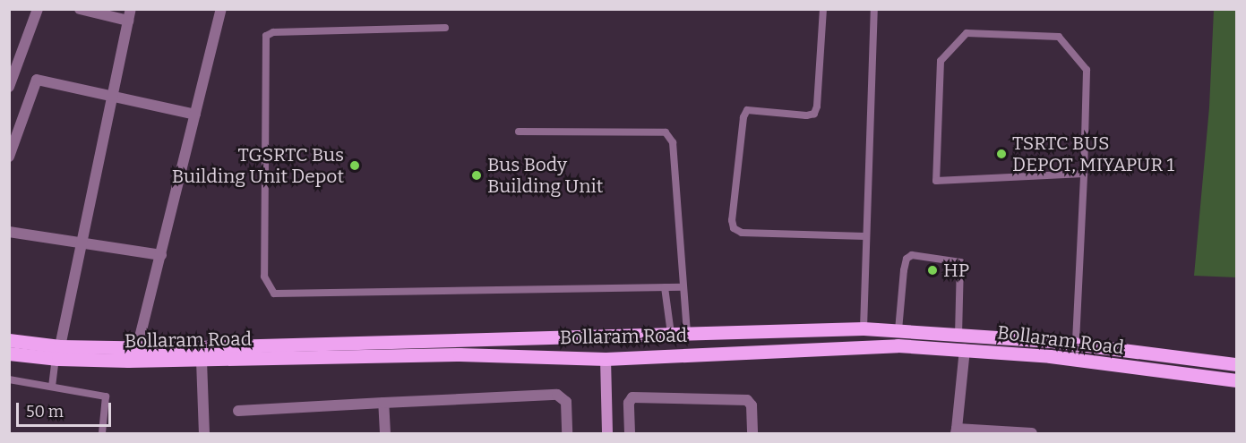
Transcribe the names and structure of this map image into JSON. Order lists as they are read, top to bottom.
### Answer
{
  "streets": {
    "main road": ["Bollaram Road"]
  },
  "places": [
    "TSRTC BUS DEPOT, MIYAPUR 1",
    "TGSRTC Bus Building Unit Depot",
    "Bus Body Building Unit",
    "HP"
  ],
  "scale_bar": "50 m"
}
